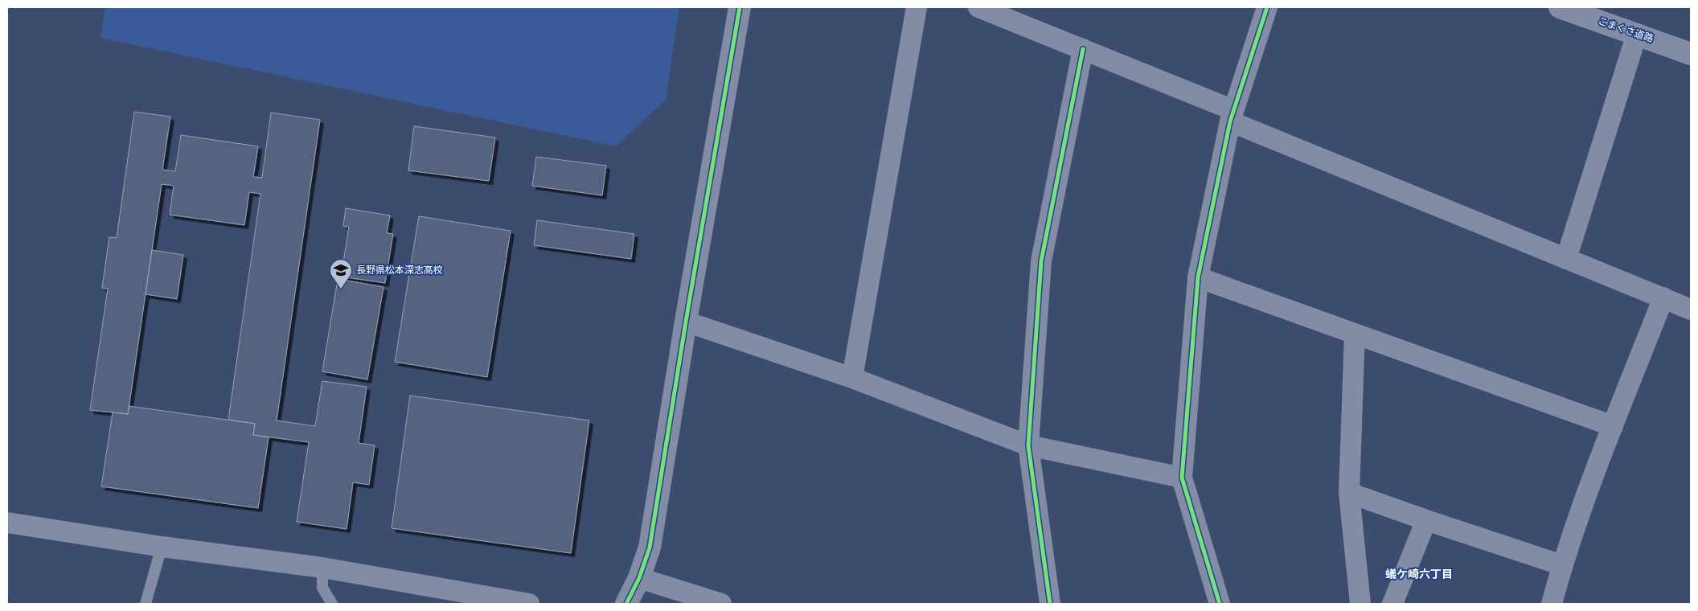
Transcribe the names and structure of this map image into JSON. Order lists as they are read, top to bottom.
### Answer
{
  "streets": {
    "street": ["こまくさ道路"]
  },
  "districts": ["蟻ケ崎六丁目"],
  "places": {
    "school or university": ["長野県松本深志高校"]
  }
}
